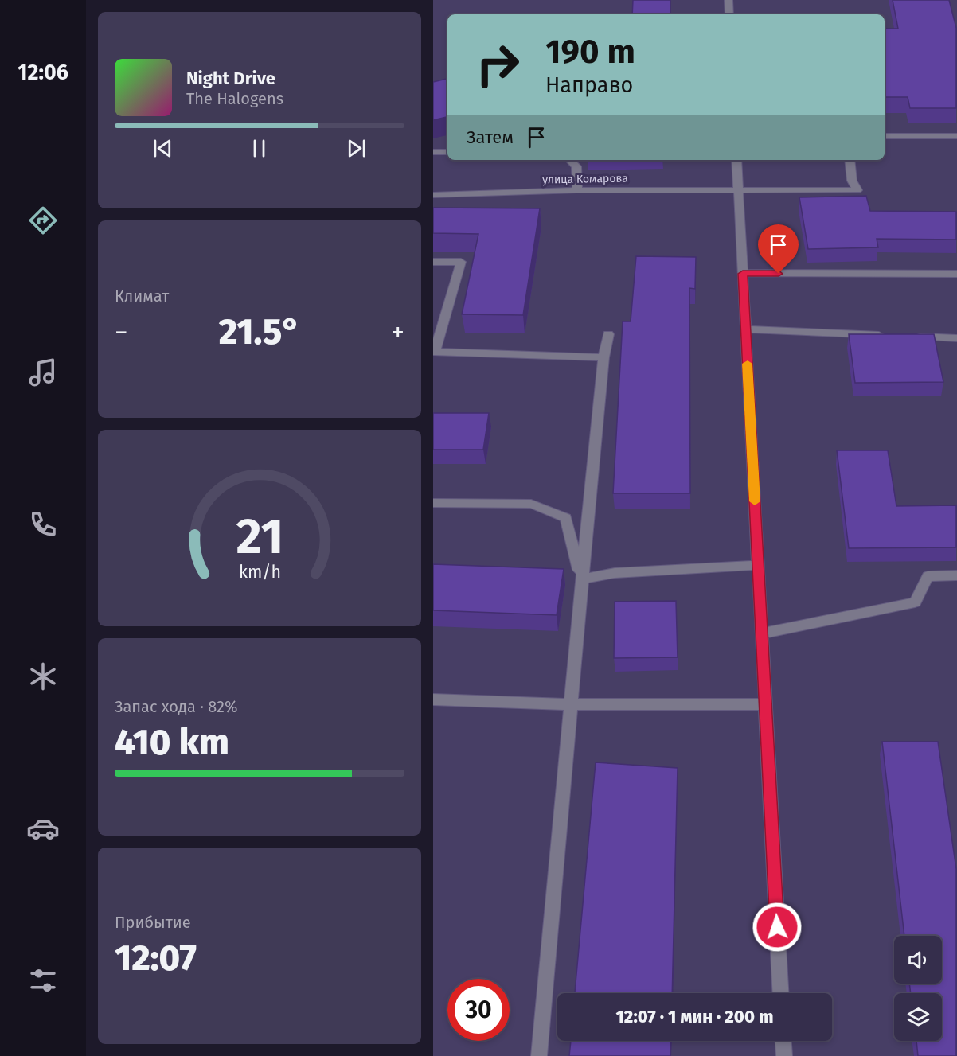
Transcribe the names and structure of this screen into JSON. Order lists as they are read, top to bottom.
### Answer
{
  "streets": {
    "street": ["улица Комарова"]
  },
  "page": {
    "tabs": "12:06",
    "turn": ["190 m", "Направо"],
    "song": ["Night Drive", "The Halogens"],
    "then": "Затем",
    "tile": [
      "Климат",
      ["Запас хода · 82%", "410 km"],
      ["Прибытие", "12:07"]
    ],
    "heat": ["−", "21.5°", "+"],
    "limit": "30",
    "trip": "12:07 · 1 мин · 200 m",
    "gauge": ["21", "km/h"]
  }
}
